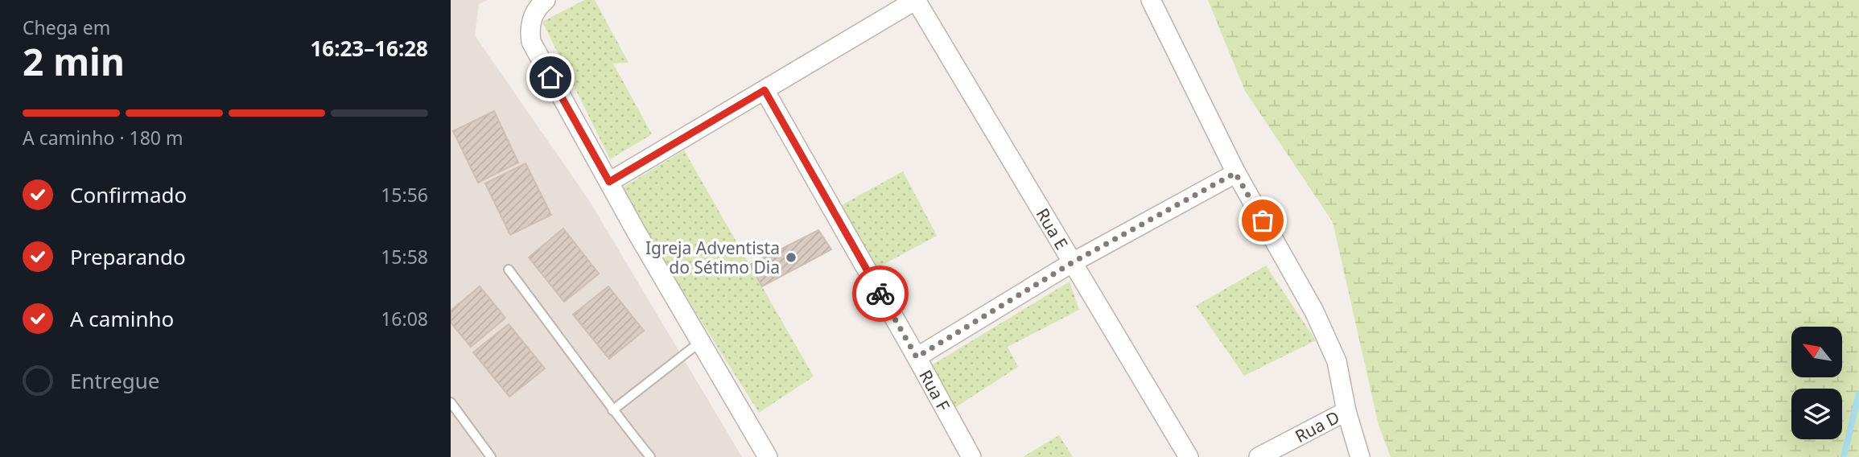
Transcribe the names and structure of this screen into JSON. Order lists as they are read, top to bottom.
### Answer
{
  "streets": {
    "street": ["Rua E", "Rua F", "Rua D"]
  },
  "places": ["Igreja Adventista do Sétimo Dia"],
  "north": "top left",
  "page": {
    "heading": ["2 min", "Chega em", "16:23–16:28"],
    "bar": "A caminho · 180 m",
    "list": [
      ["Confirmado", "15:56"],
      ["Preparando", "15:58"],
      ["A caminho", "16:08"],
      "Entregue"
    ]
  }
}
